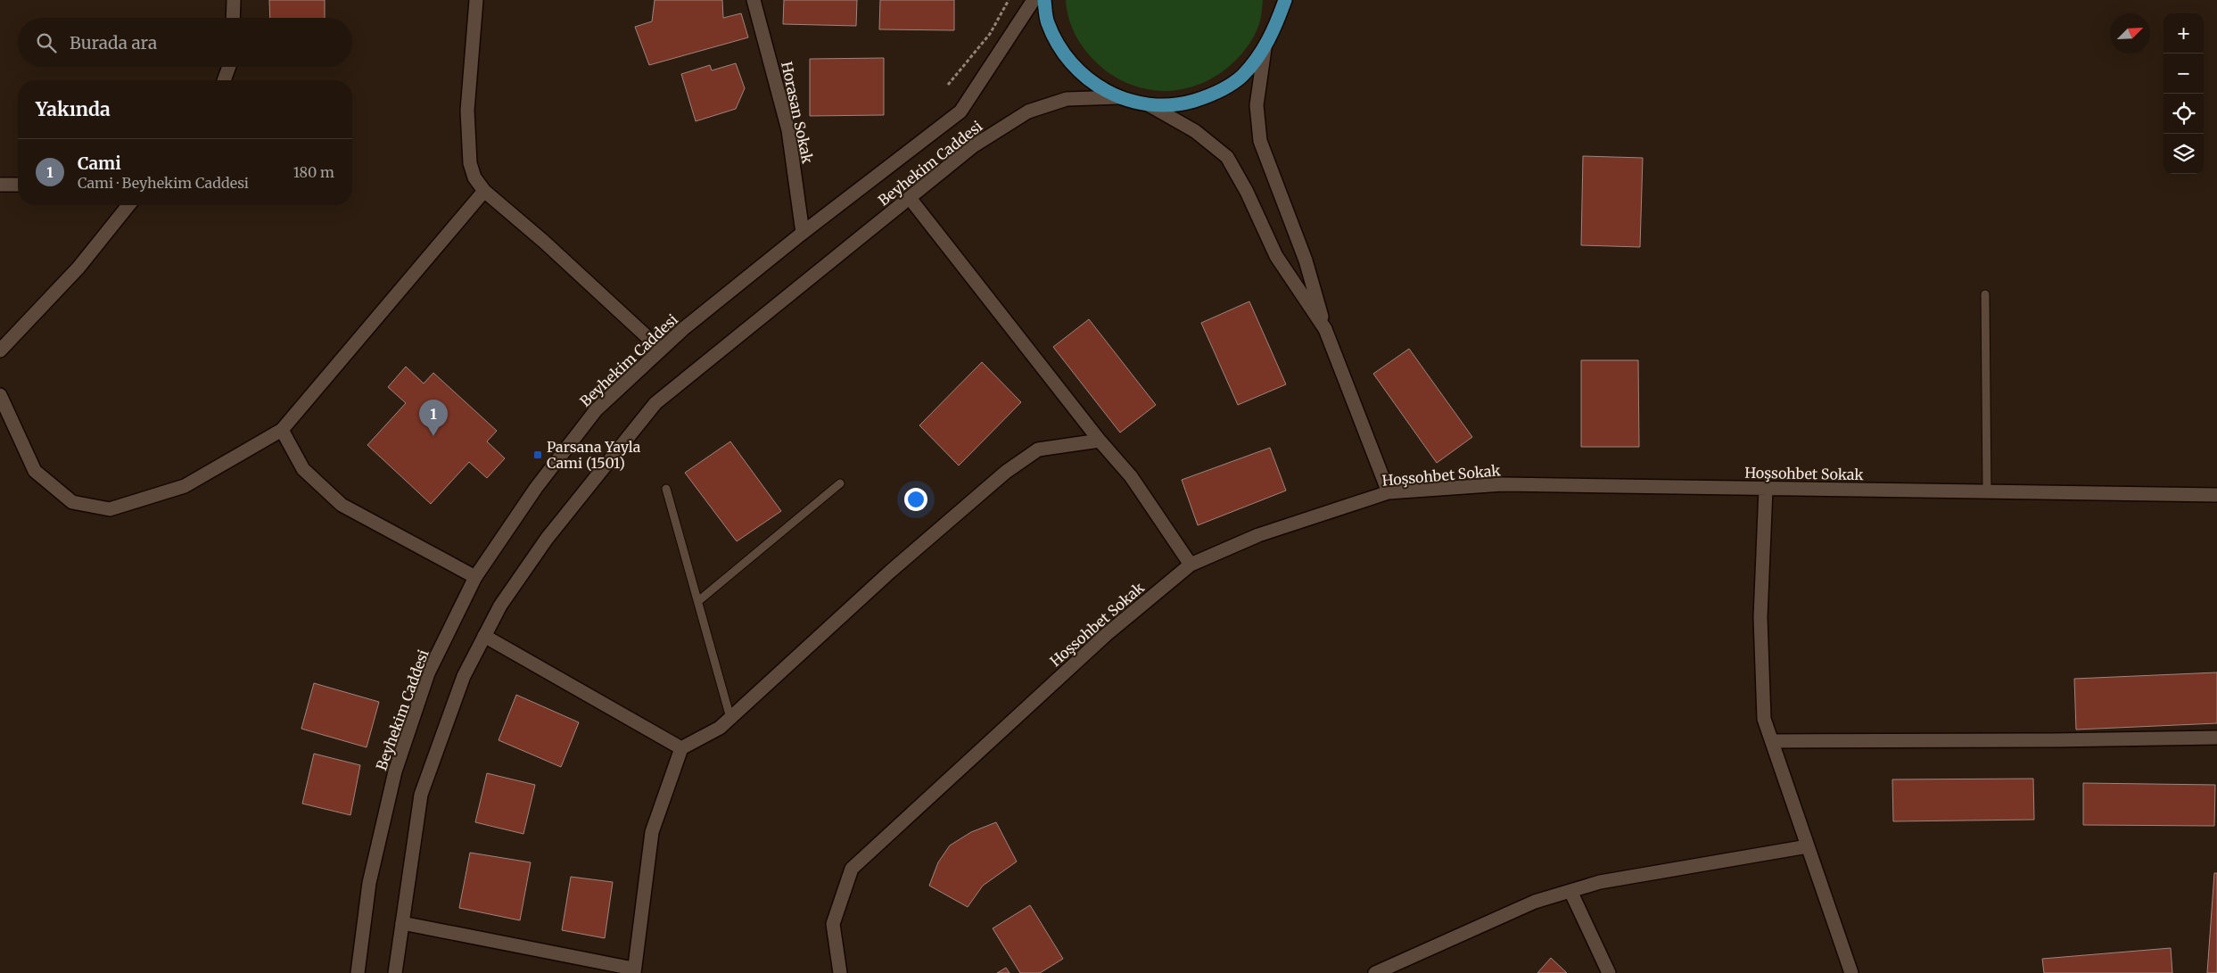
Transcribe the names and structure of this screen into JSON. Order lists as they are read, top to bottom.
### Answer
{
  "streets": {
    "street": ["Horasan Sokak", "Beyhekim Caddesi", "Hoşsohbet Sokak"]
  },
  "crossings": [
    ["Horasan Sokak", "Beyhekim Caddesi"]
  ],
  "places": {
    "transit": ["Parsana Yayla Cami (1501)"]
  },
  "north": "top right",
  "page": {
    "map_buttons": ["+", "−"],
    "search": "Burada ara",
    "heading": "Yakında",
    "list": [
      {
        "mark": "1",
        "name": "Cami",
        "note": "Cami · Beyhekim Caddesi",
        "value": "180 m"
      }
    ],
    "pins": "1"
  }
}
